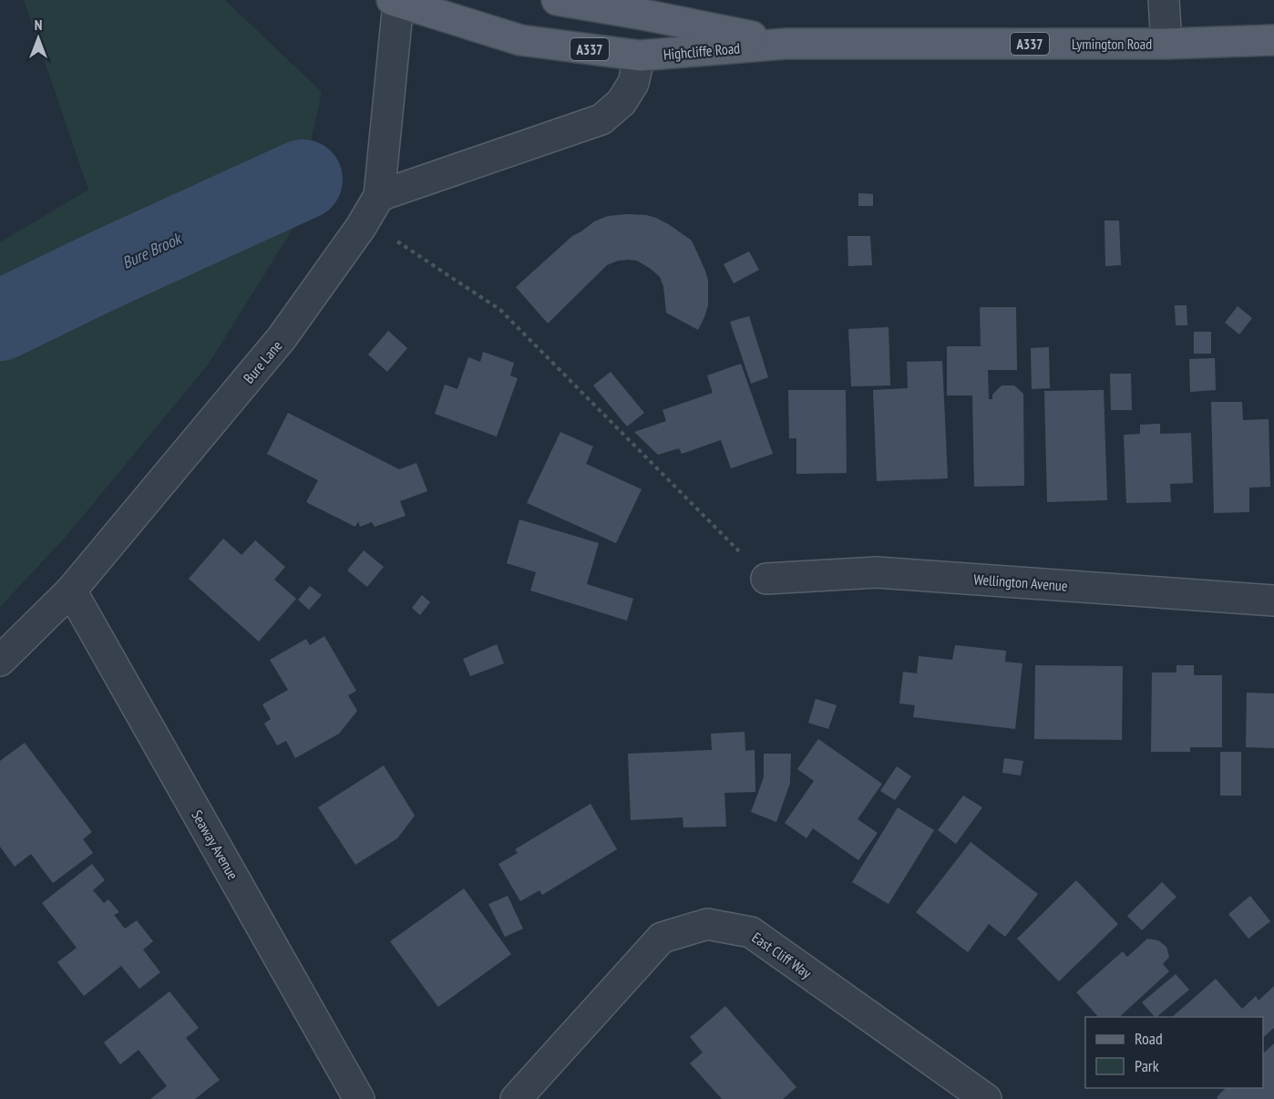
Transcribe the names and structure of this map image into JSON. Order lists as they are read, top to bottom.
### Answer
{
  "streets": {
    "main road": ["A337", "Lymington Road", "Highcliffe Road"],
    "street": [
      "Bure Lane",
      "Wellington Avenue",
      "Seaway Avenue",
      "East Cliff Way"
    ]
  },
  "crossings": [
    ["Lymington Road", "Highcliffe Road"],
    ["Highcliffe Road", "Bure Lane"],
    ["Bure Lane", "Seaway Avenue"]
  ],
  "water": ["Bure Brook"],
  "legend": ["Road", "Park"],
  "north": "top"
}
